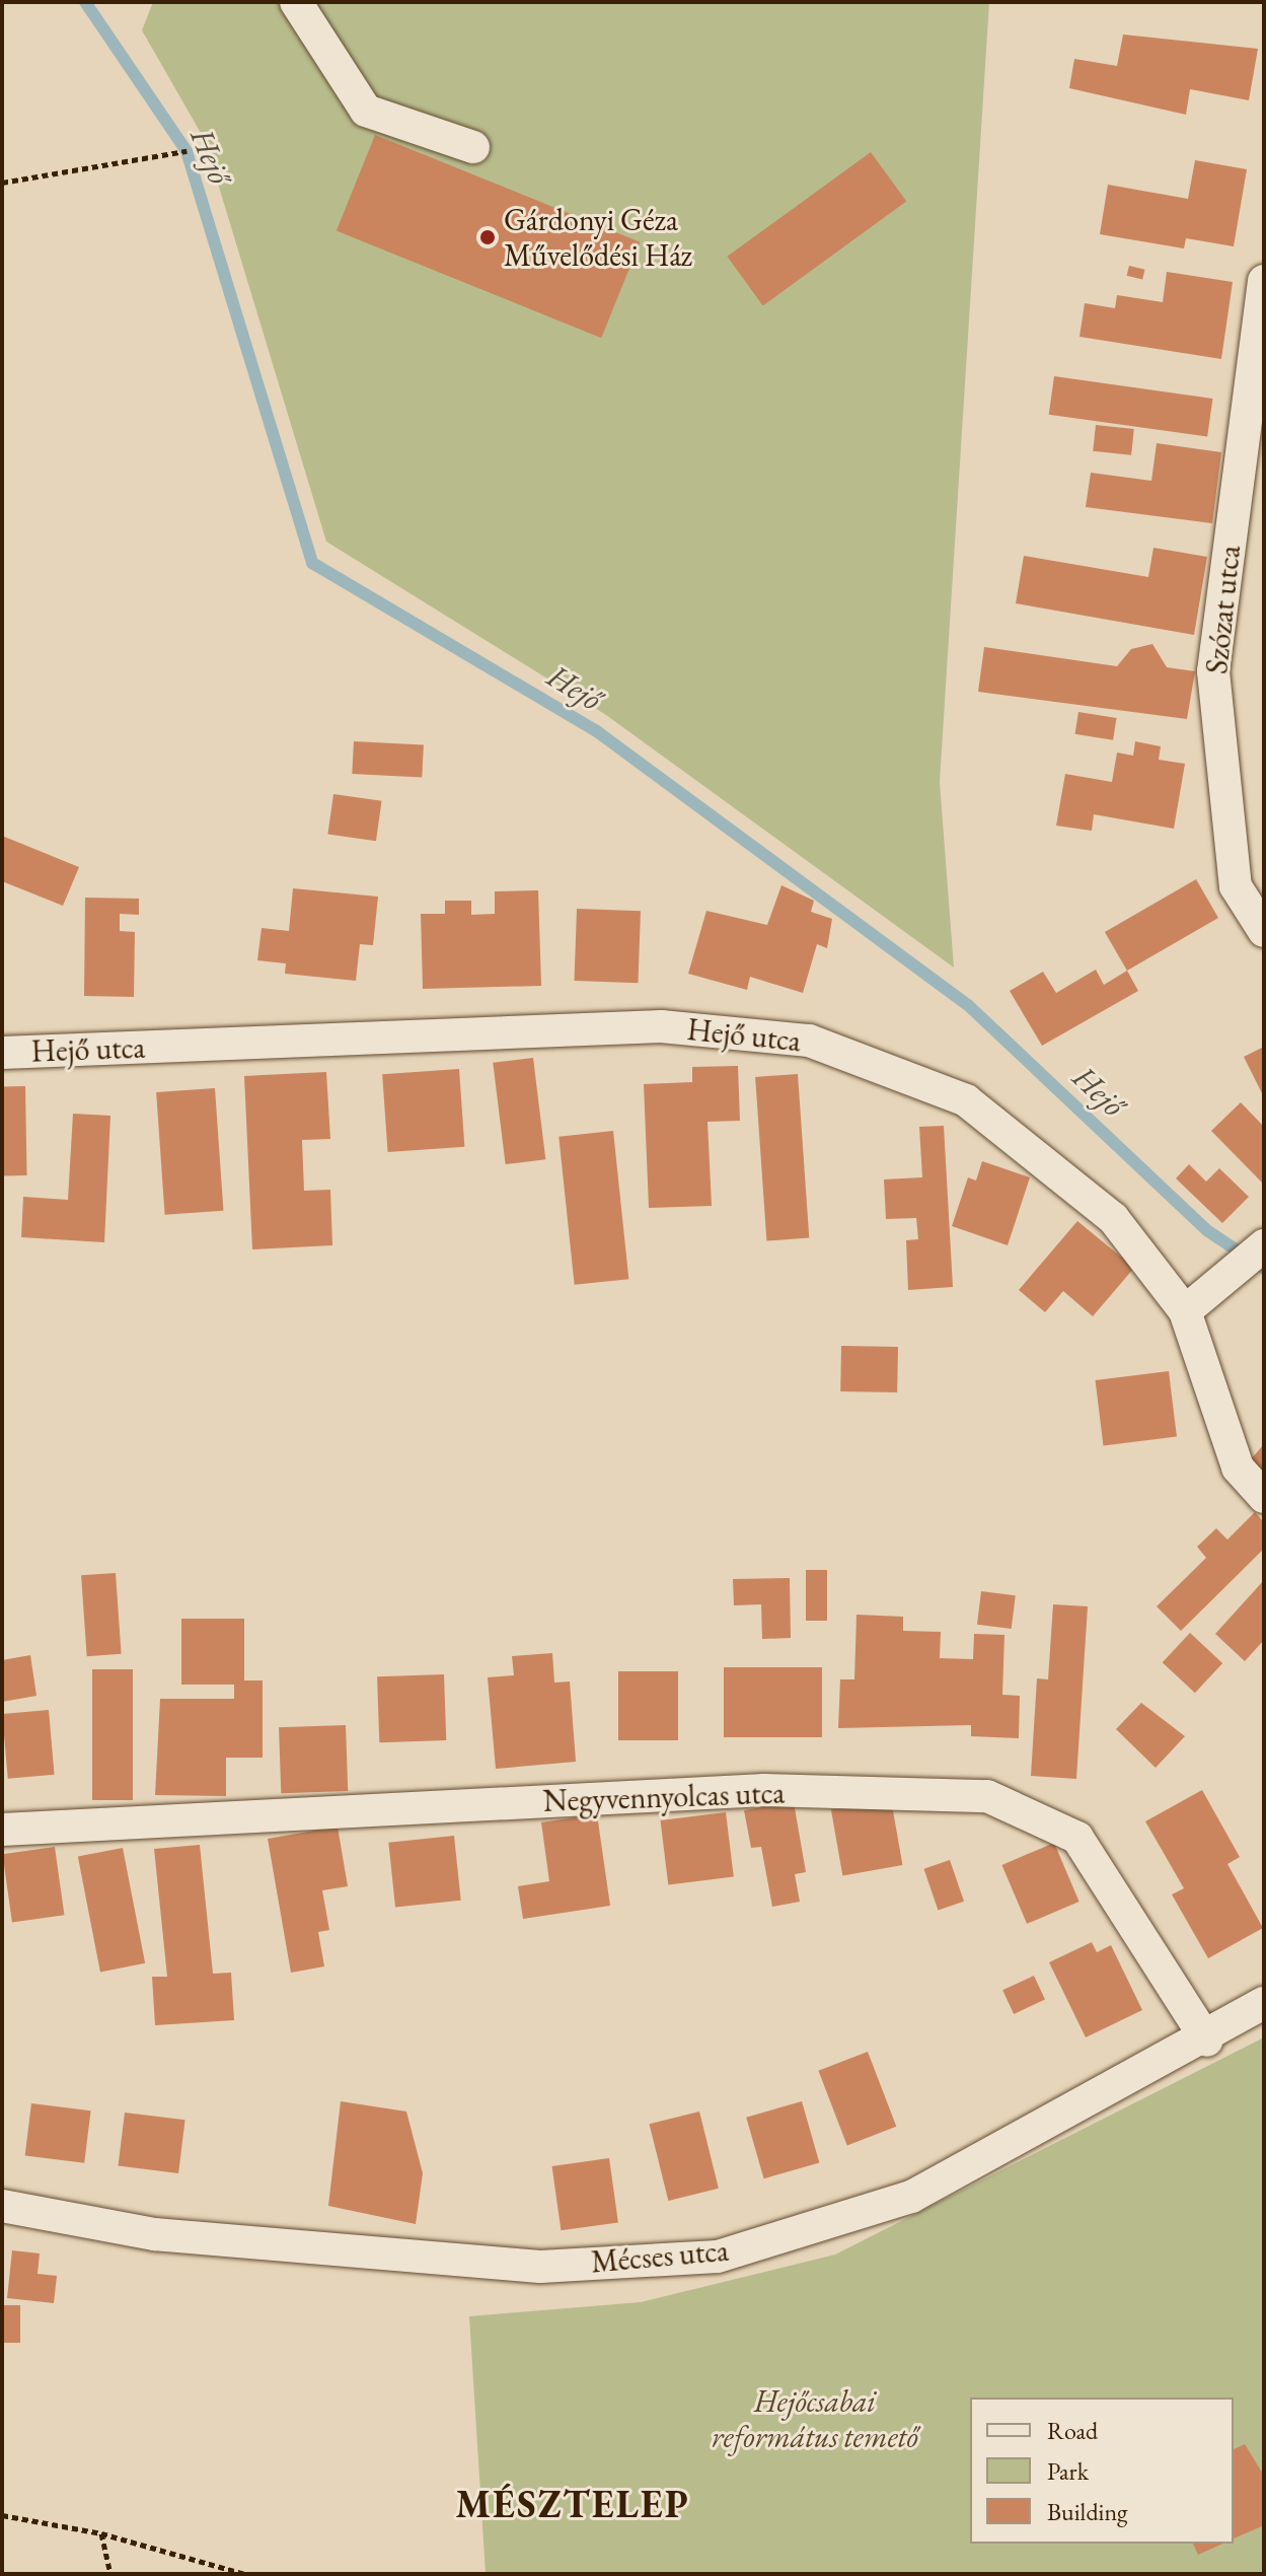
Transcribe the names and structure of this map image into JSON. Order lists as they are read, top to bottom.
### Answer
{
  "streets": {
    "street": [
      "Szózat utca",
      "Hejő utca",
      "Negyvennyolcas utca",
      "Mécses utca"
    ]
  },
  "crossings": [
    ["Negyvennyolcas utca", "Mécses utca"]
  ],
  "districts": ["MÉSZTELEP"],
  "water": ["Hejő"],
  "parks": ["Hejőcsabai református temető"],
  "places": ["Gárdonyi Géza Művelődési Ház"],
  "legend": ["Road", "Park", "Building"]
}
